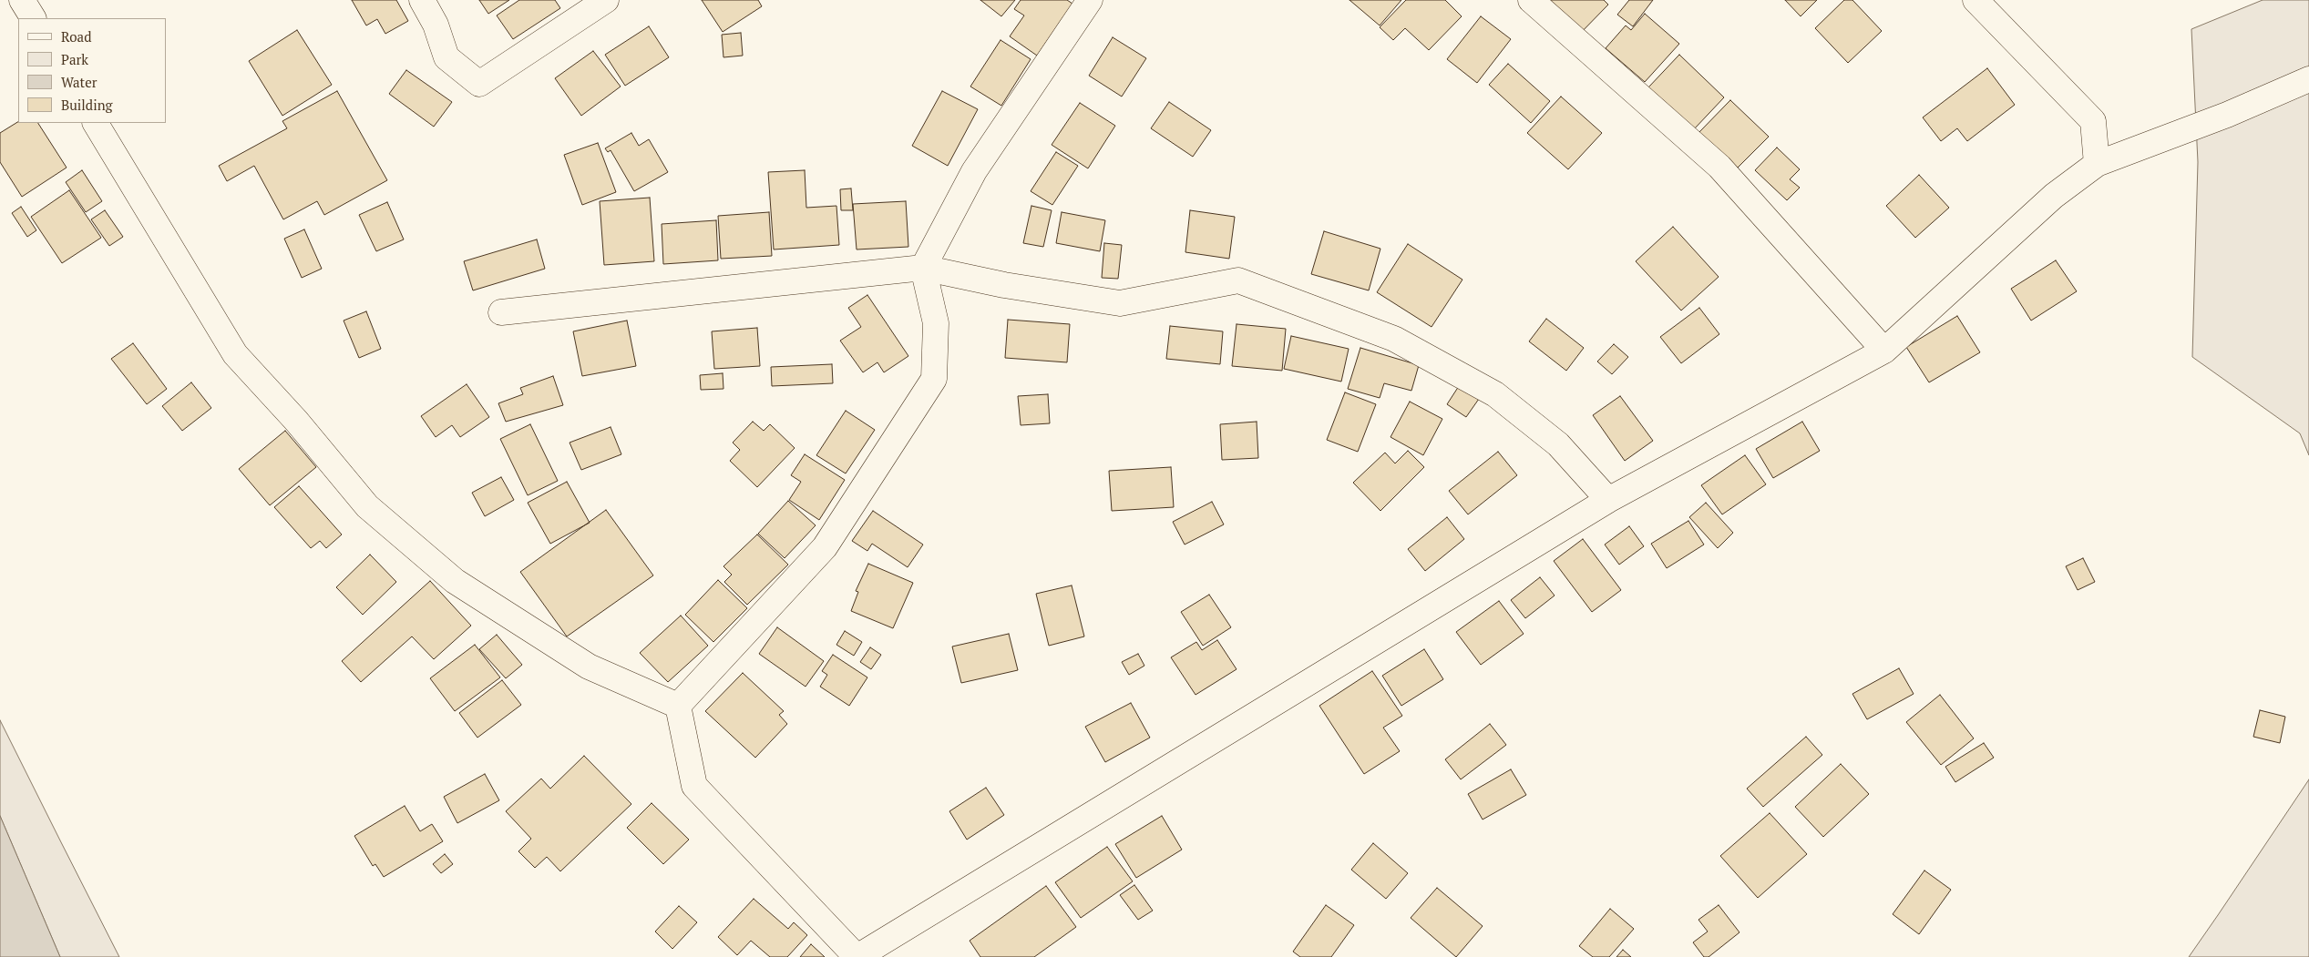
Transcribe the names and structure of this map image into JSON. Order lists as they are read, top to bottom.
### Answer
{
  "legend": [
    "Road",
    "Park",
    "Water",
    "Building"
  ]
}
